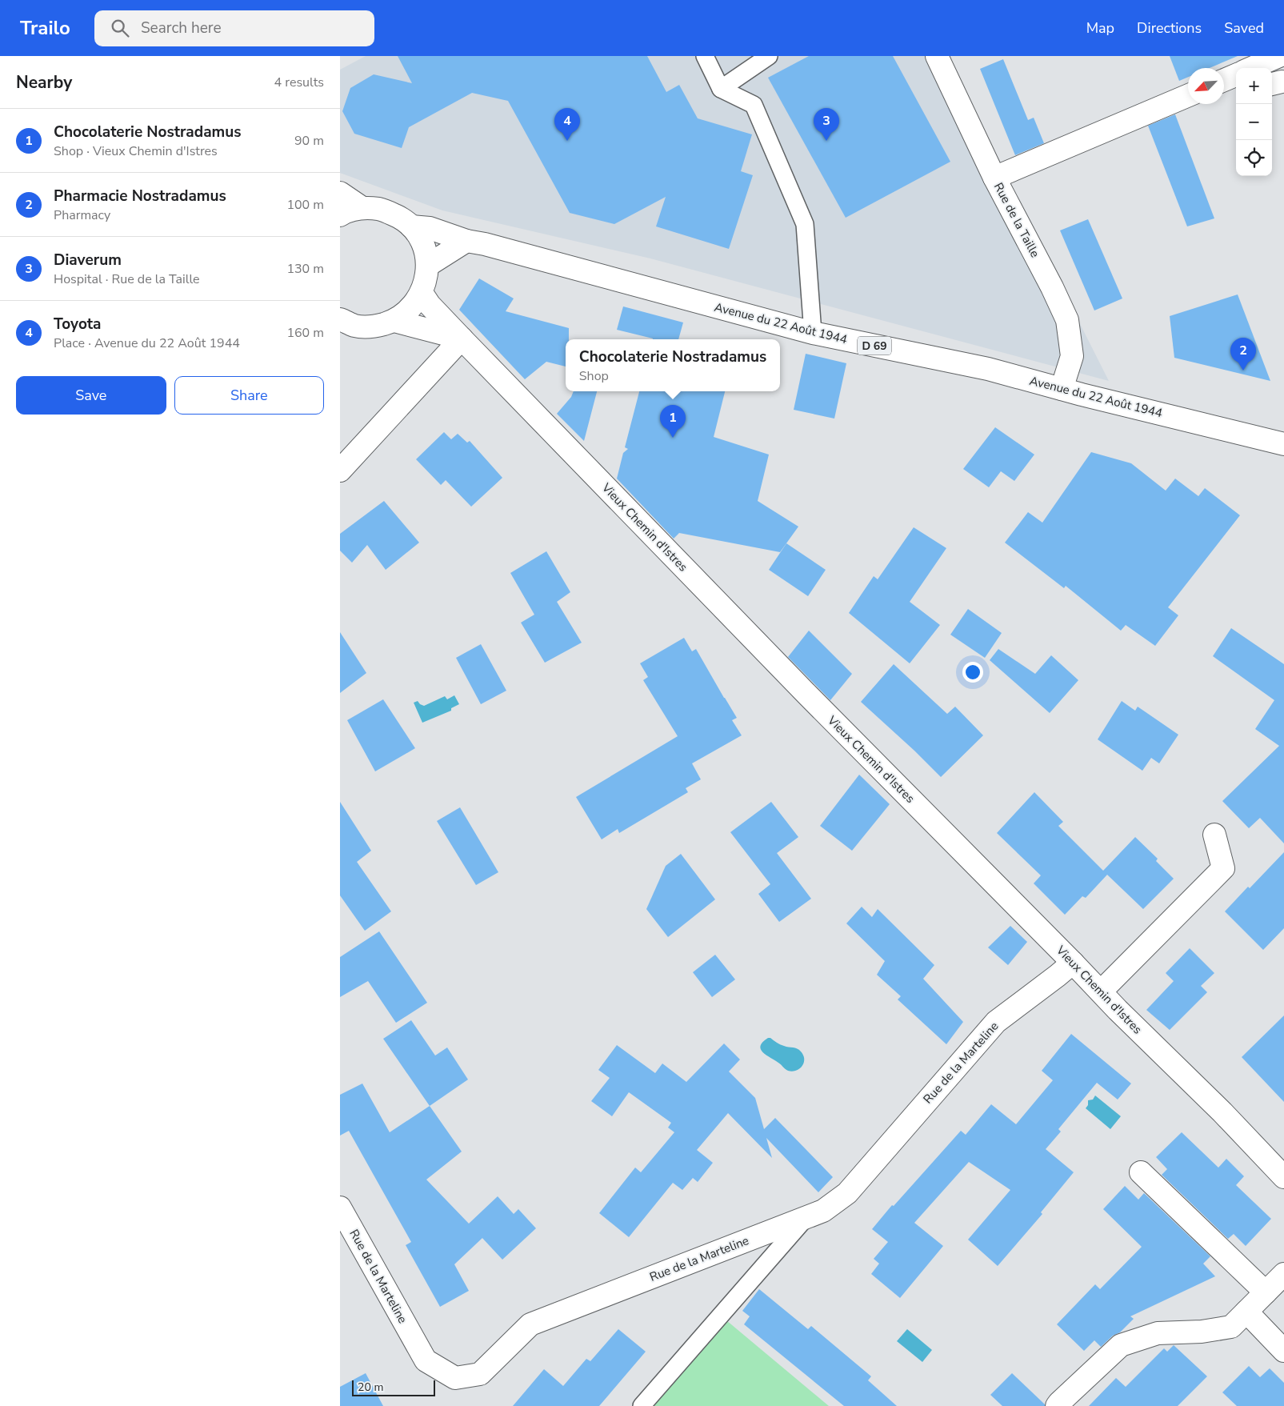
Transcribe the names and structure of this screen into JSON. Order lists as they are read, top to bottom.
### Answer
{
  "streets": {
    "street": [
      "Rue de la Taille",
      "Avenue du 22 Août 1944",
      "D 69",
      "Vieux Chemin d'Istres",
      "Rue de la Marteline"
    ]
  },
  "crossings": [
    ["Rue de la Taille", "Avenue du 22 Août 1944"],
    ["Vieux Chemin d'Istres", "Rue de la Marteline"]
  ],
  "scale_bar": "20 m",
  "north": "bottom left",
  "page": {
    "header": "Trailo",
    "search": "Search here",
    "nav": ["Map", "Directions", "Saved"],
    "heading": ["Nearby", "4 results"],
    "map_buttons": ["+", "−"],
    "list": [
      {
        "mark": "1",
        "name": "Chocolaterie Nostradamus",
        "note": "Shop · Vieux Chemin d'Istres",
        "value": "90 m"
      },
      {
        "mark": "2",
        "name": "Pharmacie Nostradamus",
        "note": "Pharmacy",
        "value": "100 m"
      },
      {
        "mark": "3",
        "name": "Diaverum",
        "note": "Hospital · Rue de la Taille",
        "value": "130 m"
      },
      {
        "mark": "4",
        "name": "Toyota",
        "note": "Place · Avenue du 22 Août 1944",
        "value": "160 m"
      }
    ],
    "pins": [
      "3",
      "4",
      "2",
      "1"
    ],
    "popup": ["Chocolaterie Nostradamus", "Shop"],
    "buttons": ["Save", "Share"],
    "scale": "20 m"
  }
}
